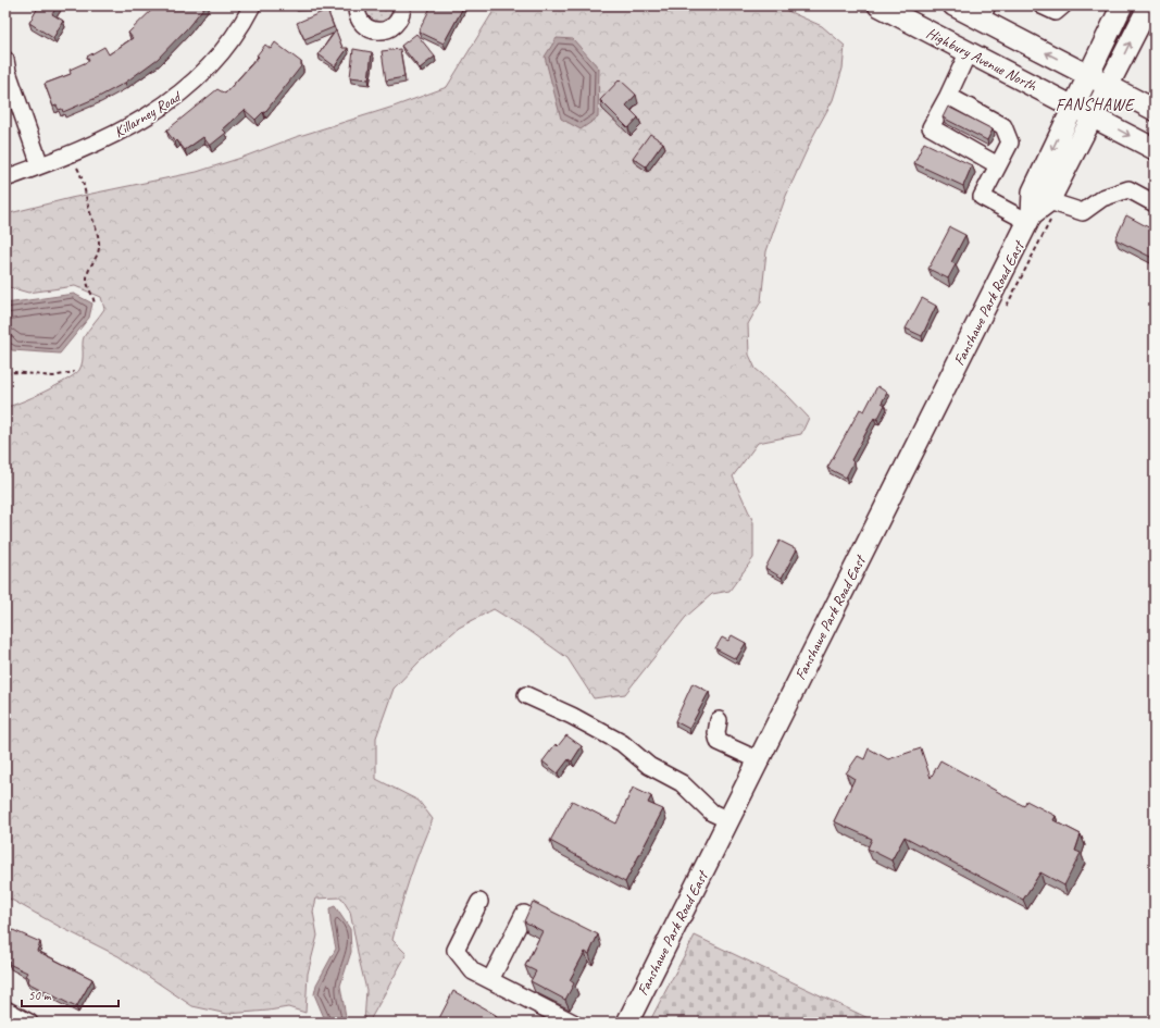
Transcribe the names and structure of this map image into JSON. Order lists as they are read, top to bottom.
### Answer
{
  "streets": {
    "main road": ["Highbury Avenue North", "Fanshawe Park Road East"],
    "street": ["Killarney Road"]
  },
  "crossings": [
    ["Highbury Avenue North", "Fanshawe Park Road East"]
  ],
  "districts": ["FANSHAWE"],
  "scale_bar": "50 m"
}
